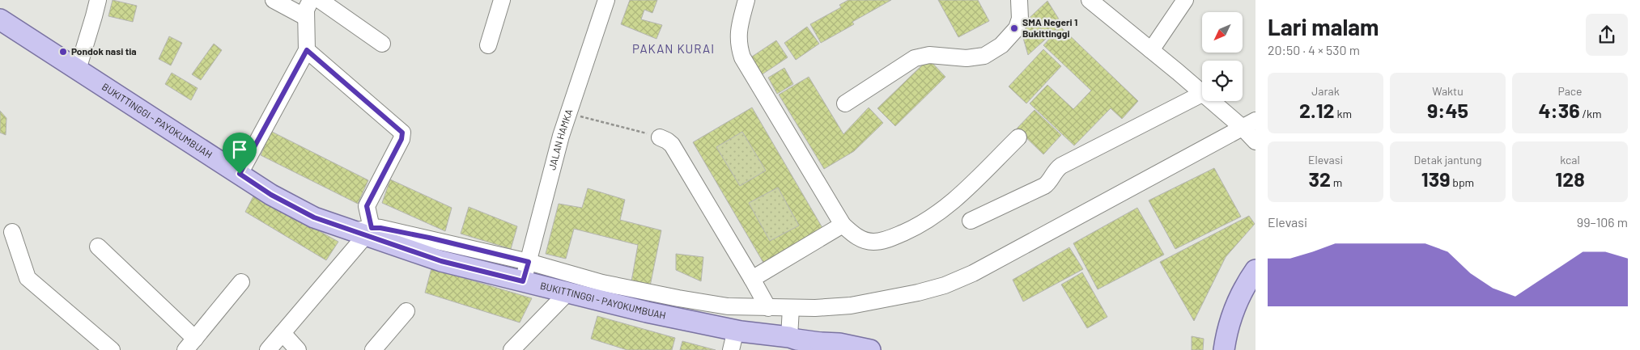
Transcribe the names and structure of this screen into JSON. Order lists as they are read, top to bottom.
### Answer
{
  "streets": {
    "main road": ["BUKITTINGGI - PAYOKUMBUAH"],
    "street": ["JALAN HAMKA"]
  },
  "crossings": [
    ["BUKITTINGGI - PAYOKUMBUAH", "JALAN HAMKA"]
  ],
  "districts": ["PAKAN KURAI"],
  "places": ["SMA Negeri 1 Bukittinggi", "Pondok nasi tia"],
  "north": "bottom left",
  "page": {
    "heading": ["Lari malam", "20:50 · 4 × 530 m"],
    "stats": [
      ["Jarak", "2.12 km"],
      ["Waktu", "9:45"],
      ["Pace", "4:36 /km"],
      ["Elevasi", "32 m"],
      ["Detak jantung", "139 bpm"],
      ["kcal", "128"]
    ],
    "chart": ["Elevasi", "99–106 m"]
  }
}
